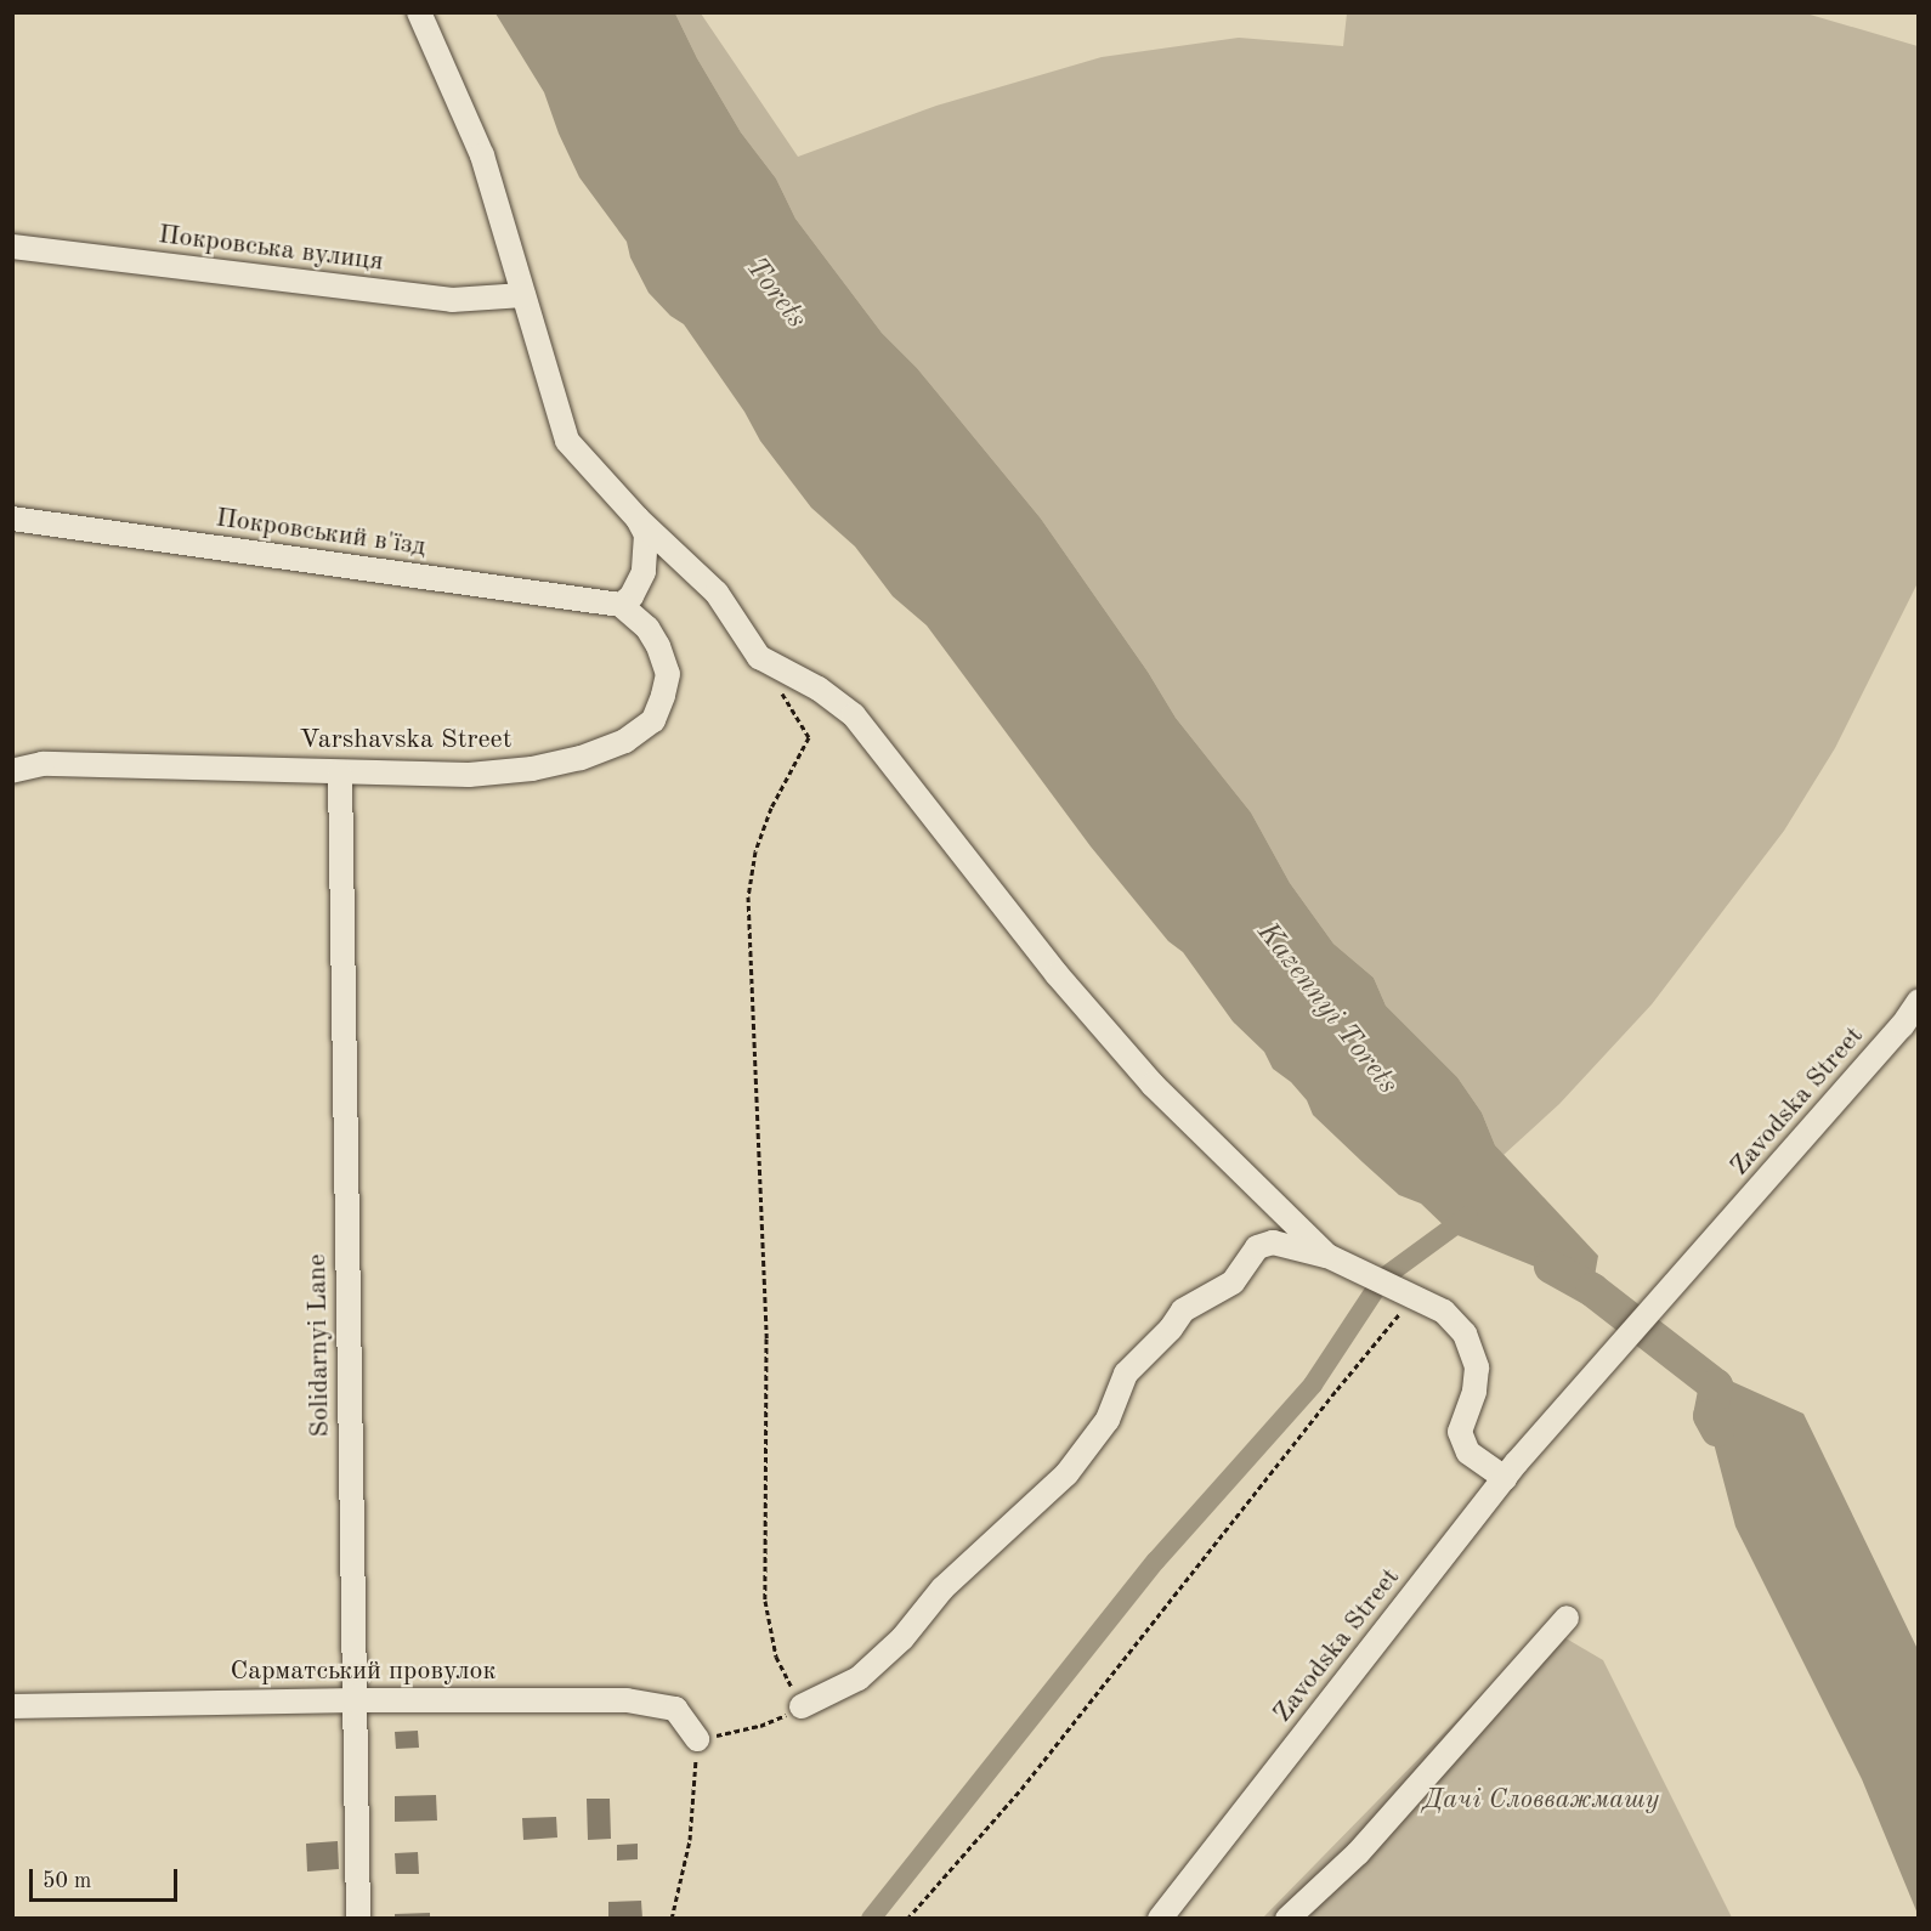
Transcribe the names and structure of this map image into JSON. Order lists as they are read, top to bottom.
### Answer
{
  "streets": {
    "street": [
      "Покровська вулиця",
      "Покровський в'їзд",
      "Varshavska Street",
      "Zavodska Street",
      "Solidarnyi Lane",
      "Сарматський провулок"
    ]
  },
  "crossings": [
    ["Покровський в'їзд", "Varshavska Street"],
    ["Varshavska Street", "Solidarnyi Lane"],
    ["Solidarnyi Lane", "Сарматський провулок"]
  ],
  "water": ["Torets", "Kazennyi Torets"],
  "parks": ["Дачі Словважмашу"],
  "scale_bar": "50 m"
}
